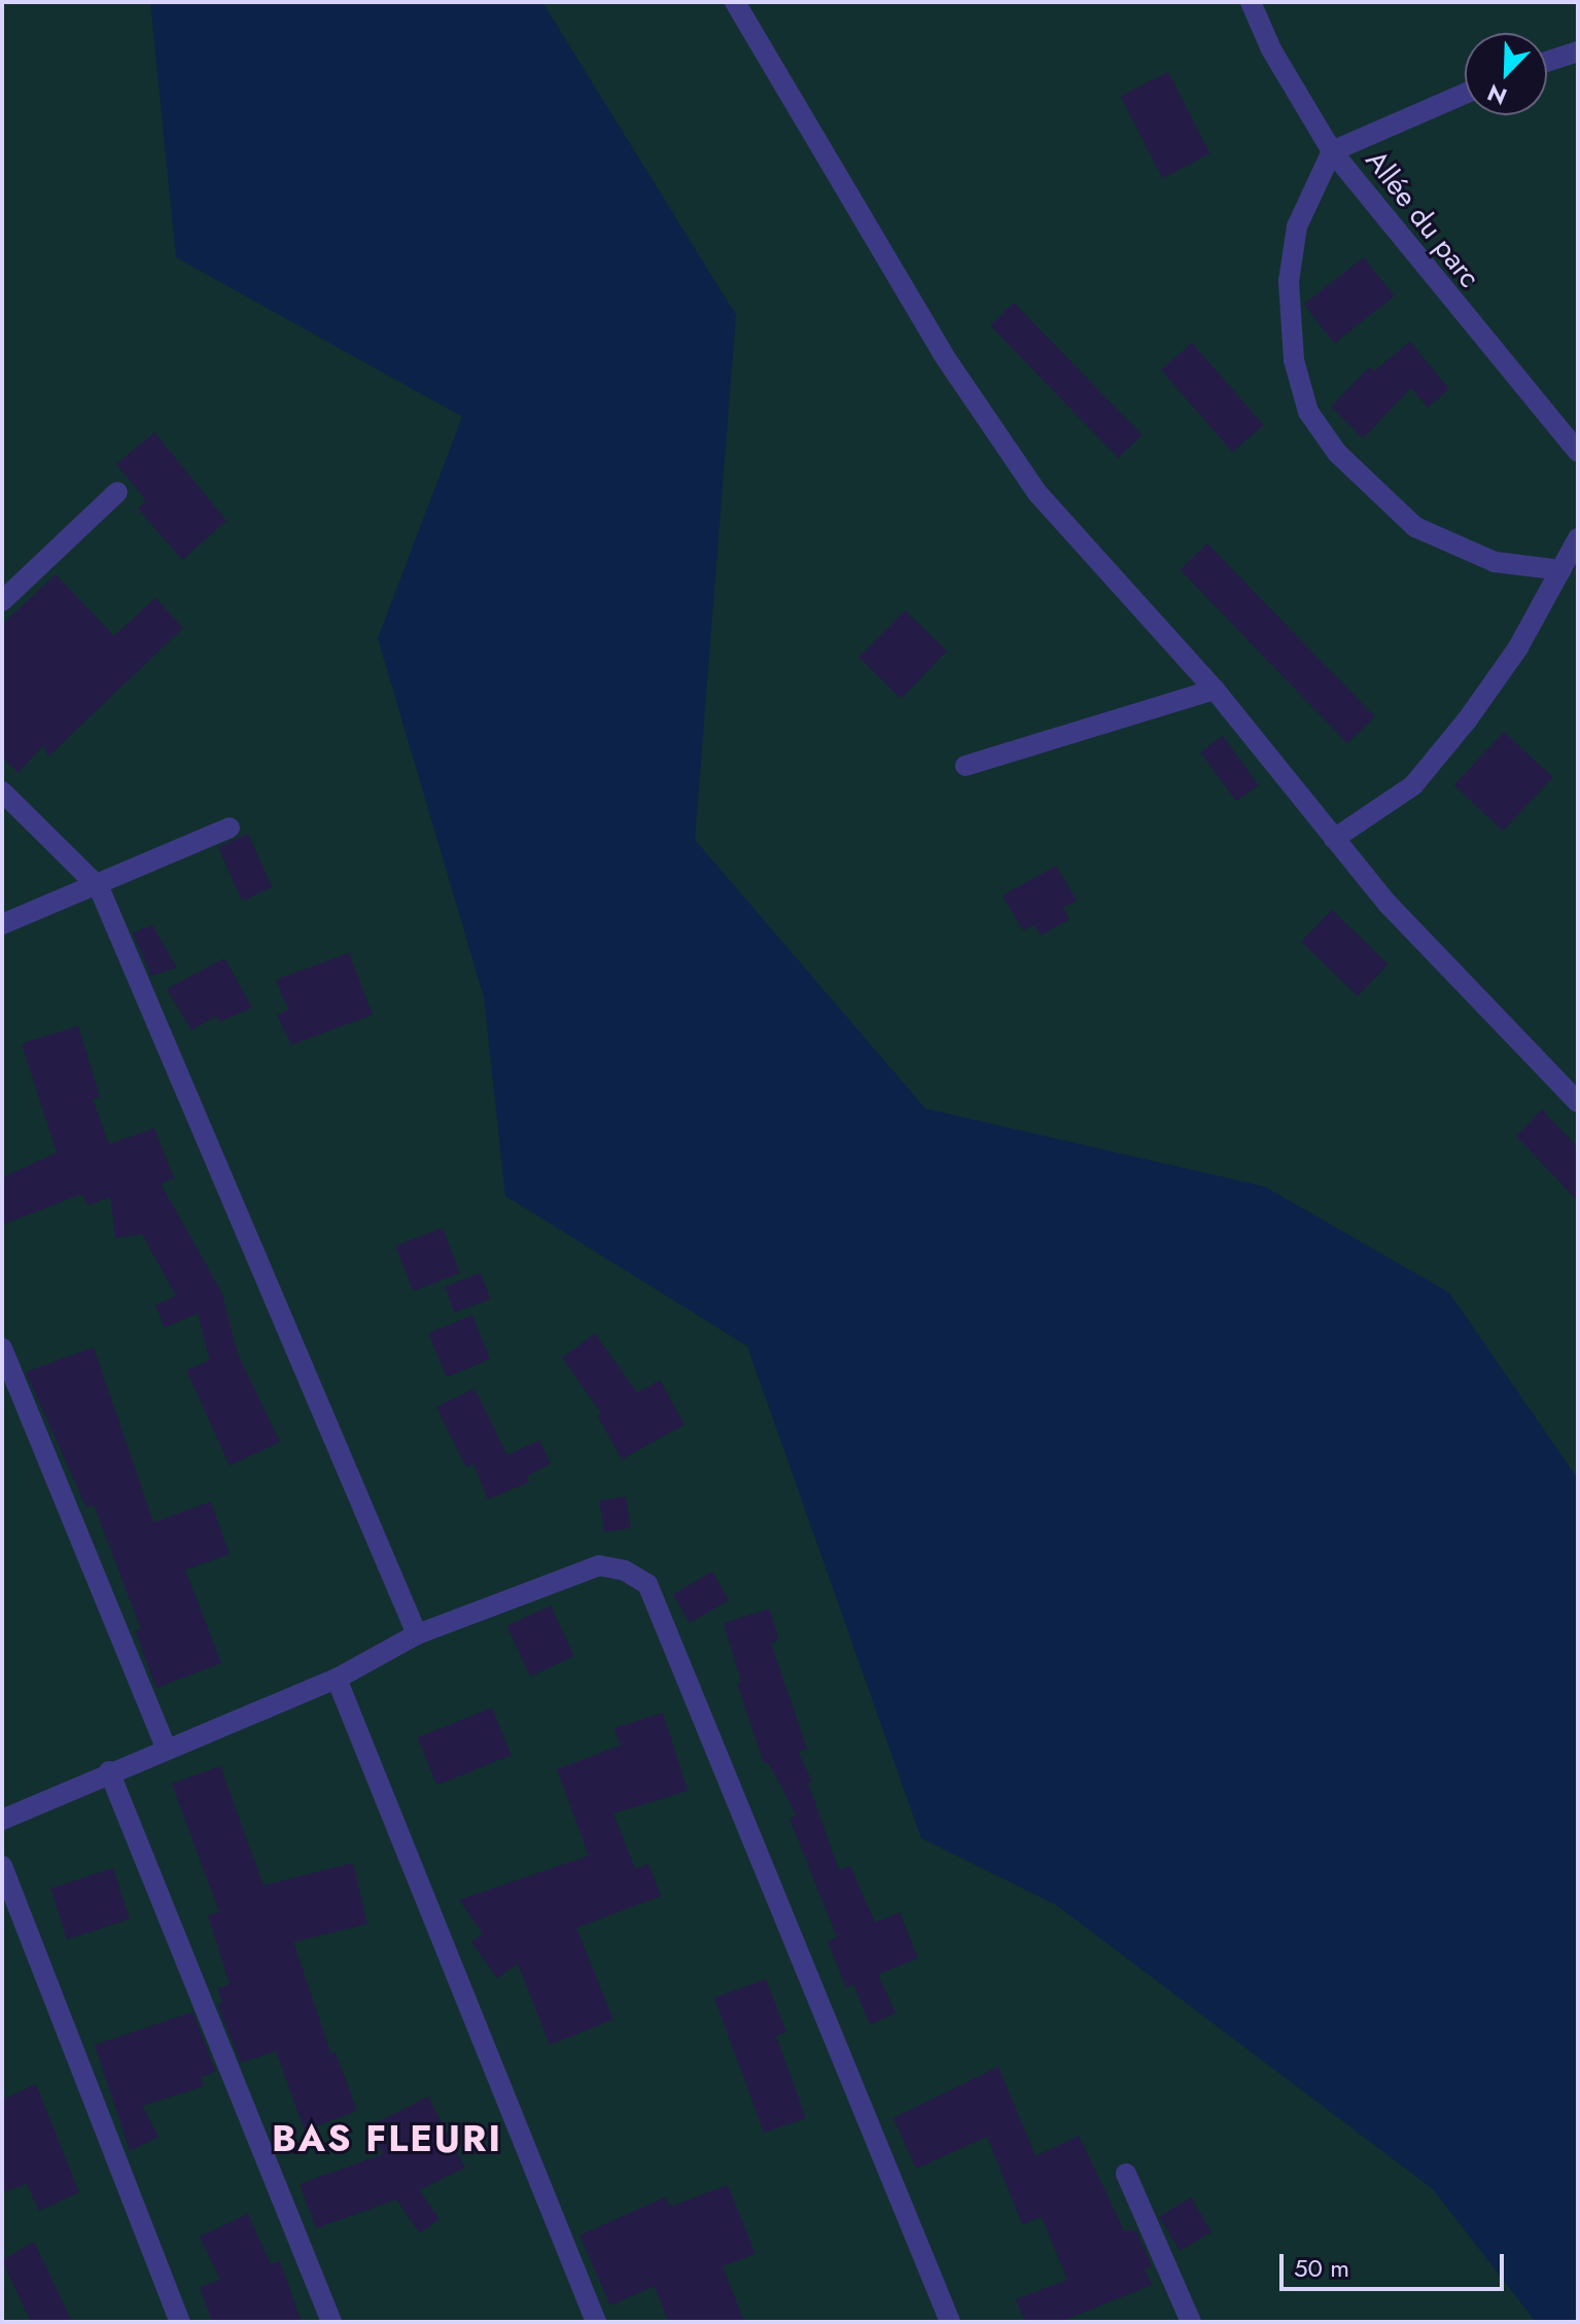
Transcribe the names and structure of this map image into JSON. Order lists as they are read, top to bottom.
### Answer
{
  "streets": {
    "street": ["Allée du parc"]
  },
  "districts": ["BAS FLEURI"],
  "scale_bar": "50 m",
  "north": "bottom left"
}
